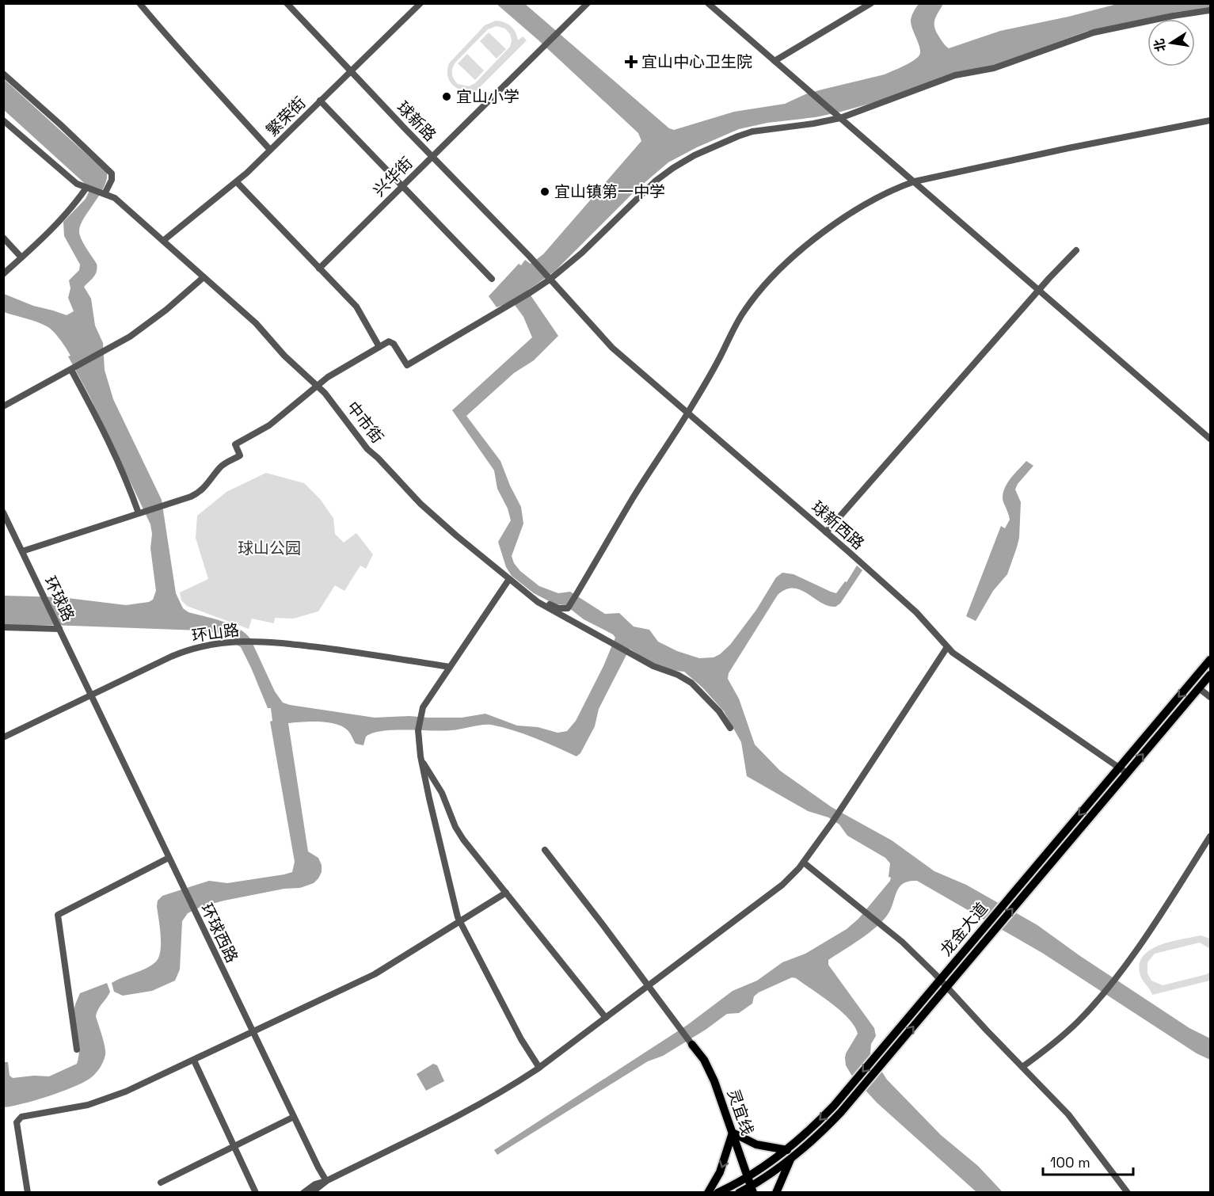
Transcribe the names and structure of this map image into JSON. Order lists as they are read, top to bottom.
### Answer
{
  "streets": {
    "main road": ["龙金大道", "灵宜线"],
    "street": [
      "繁荣街",
      "球新路",
      "兴华街",
      "中市街",
      "球新西路",
      "环球路",
      "环山路",
      "环球西路"
    ]
  },
  "crossings": [
    ["繁荣街", "球新路"],
    ["繁荣街", "中市街"],
    ["球新路", "兴华街"],
    ["球新路", "球新西路"],
    ["球新西路", "龙金大道"],
    ["环球路", "环山路"],
    ["环球路", "环球西路"],
    ["环山路", "环球西路"],
    ["龙金大道", "灵宜线"]
  ],
  "parks": ["球山公园"],
  "places": {
    "health": ["宜山中心卫生院"],
    "other": ["宜山小学", "宜山镇第一中学"]
  },
  "scale_bar": "100 m",
  "north": "left"
}
